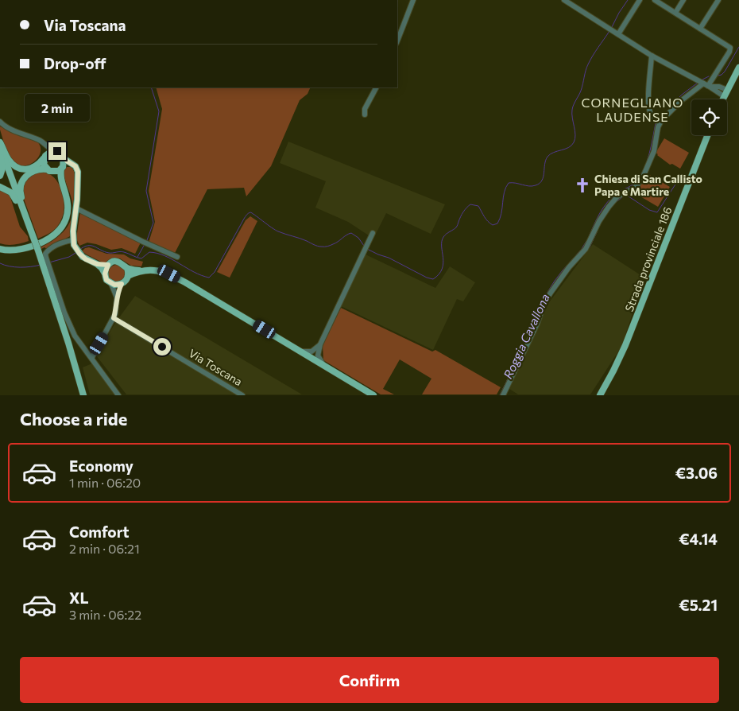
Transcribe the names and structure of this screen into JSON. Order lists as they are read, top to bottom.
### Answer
{
  "streets": {
    "main road": ["Strada provinciale 186"],
    "street": ["Via Toscana"]
  },
  "districts": ["CORNEGLIANO LAUDENSE"],
  "water": ["Roggia Cavallona"],
  "places": {
    "church": ["Chiesa di San Callisto Papa e Martire"]
  },
  "page": {
    "banner": ["Via Toscana", "Drop-off"],
    "bubble": "2 min",
    "heading": "Choose a ride",
    "list": [
      {
        "name": "Economy",
        "note": "1 min · 06:20",
        "value": "€3.06"
      },
      {
        "name": "Comfort",
        "note": "2 min · 06:21",
        "value": "€4.14"
      },
      {
        "name": "XL",
        "note": "3 min · 06:22",
        "value": "€5.21"
      }
    ],
    "buttons": "Confirm"
  }
}
